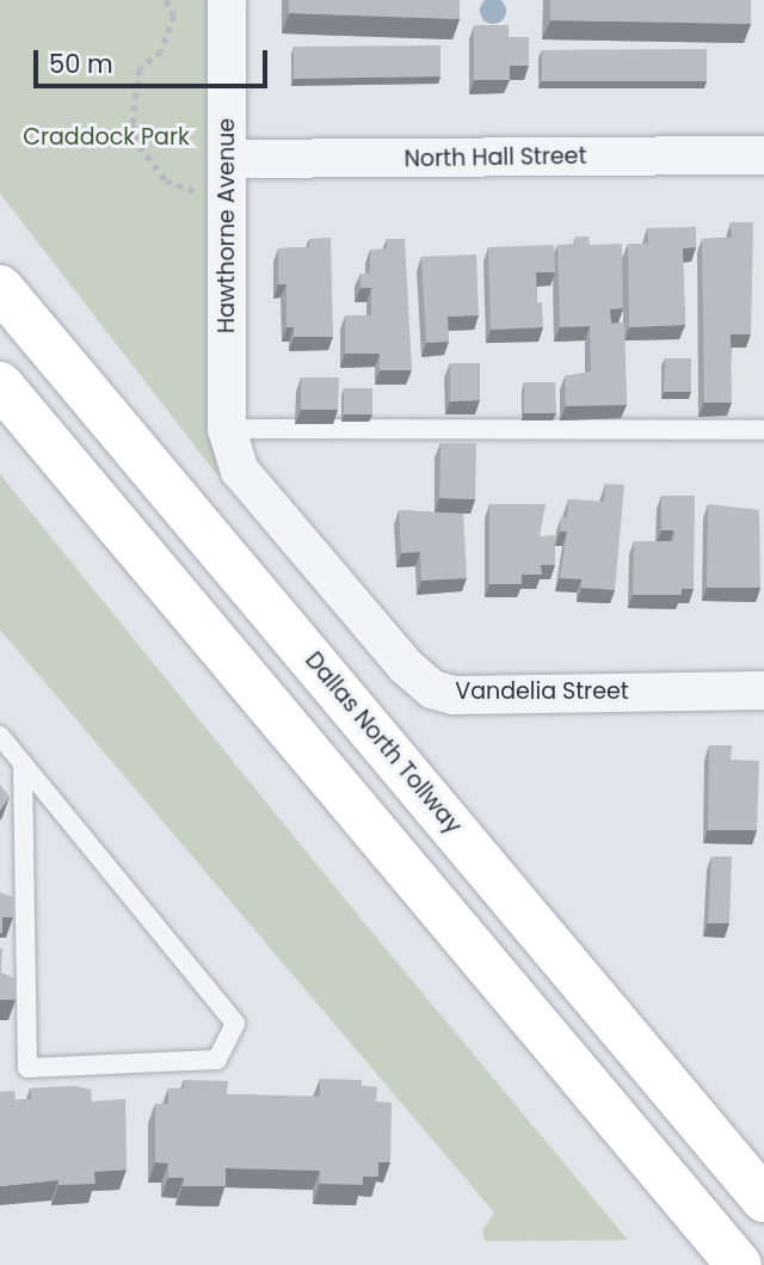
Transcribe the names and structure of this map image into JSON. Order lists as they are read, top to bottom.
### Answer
{
  "streets": {
    "highway": ["Dallas North Tollway"],
    "street": ["North Hall Street", "Hawthorne Avenue", "Vandelia Street"]
  },
  "crossings": [
    ["North Hall Street", "Hawthorne Avenue"],
    ["Hawthorne Avenue", "Vandelia Street"]
  ],
  "parks": ["Craddock Park"],
  "scale_bar": "50 m"
}
